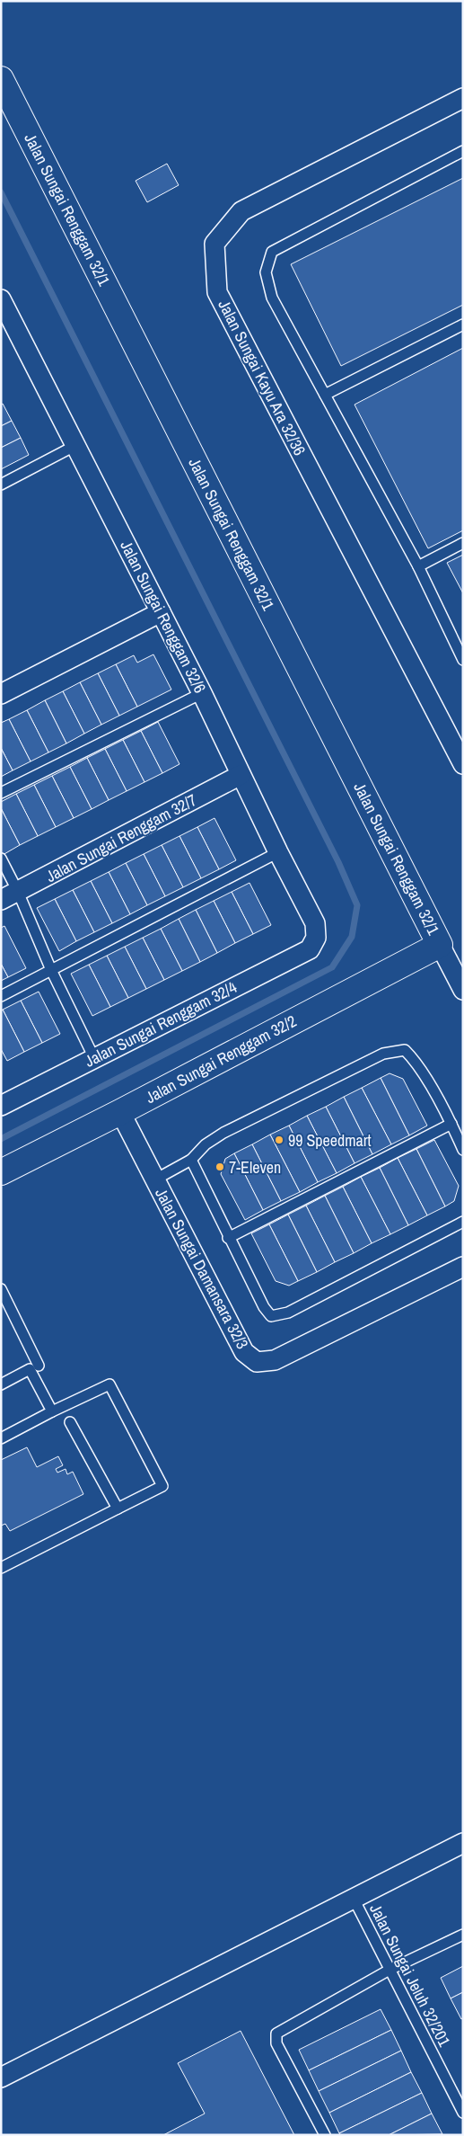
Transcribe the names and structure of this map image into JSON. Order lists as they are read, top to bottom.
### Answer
{
  "streets": {
    "street": [
      "Jalan Sungai Renggam 32/1",
      "Jalan Sungai Kayu Ara 32/36",
      "Jalan Sungai Renggam 32/6",
      "Jalan Sungai Renggam 32/7",
      "Jalan Sungai Renggam 32/4",
      "Jalan Sungai Renggam 32/2",
      "Jalan Sungai Damansara 32/3"
    ],
    "lane": ["Jalan Sungai Jeluh 32/201"]
  },
  "crossings": [
    ["Jalan Sungai Renggam 32/1", "Jalan Sungai Renggam 32/2"],
    ["Jalan Sungai Renggam 32/6", "Jalan Sungai Renggam 32/7"],
    ["Jalan Sungai Renggam 32/6", "Jalan Sungai Renggam 32/4"],
    ["Jalan Sungai Renggam 32/2", "Jalan Sungai Damansara 32/3"]
  ],
  "places": ["99 Speedmart", "7-Eleven"]
}
